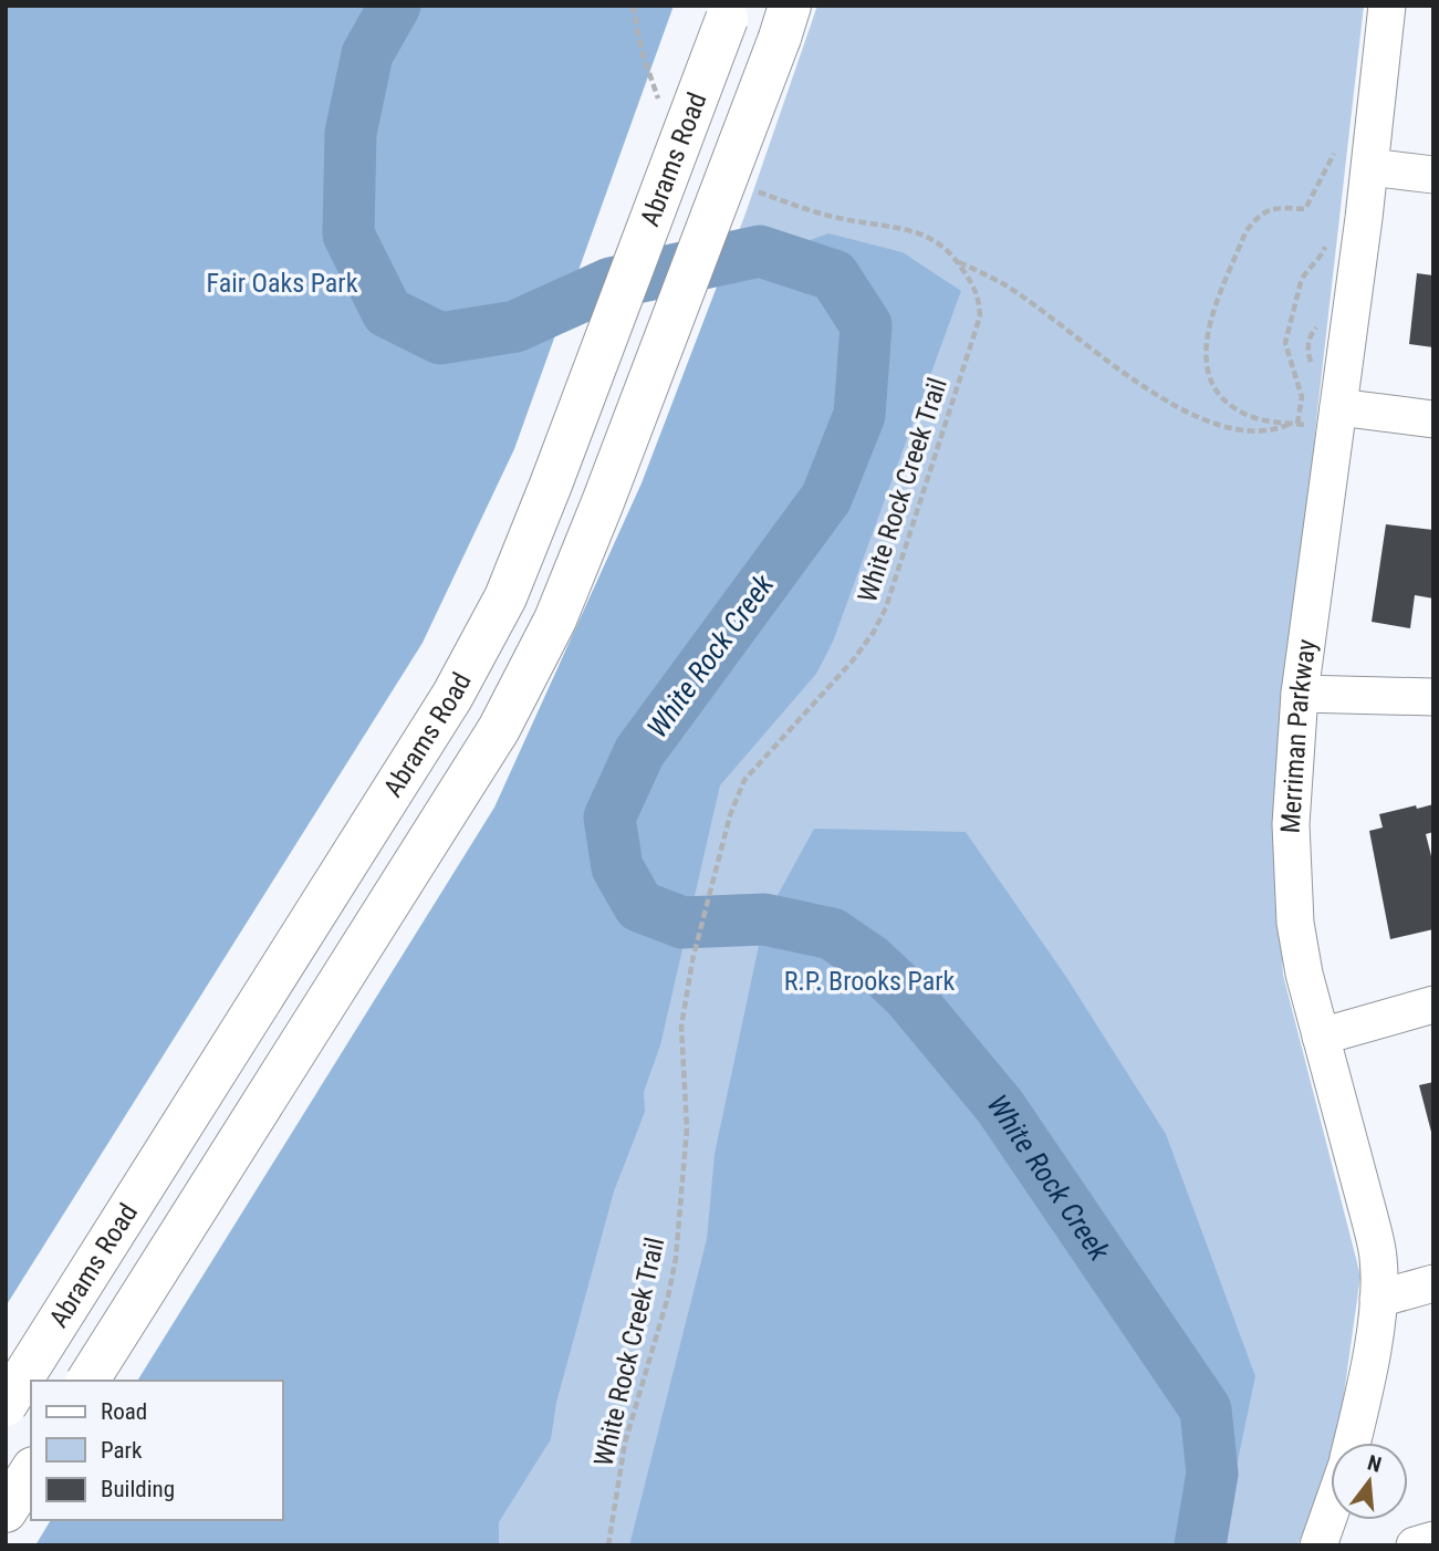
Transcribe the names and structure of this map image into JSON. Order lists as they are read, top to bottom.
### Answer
{
  "streets": {
    "main road": ["Abrams Road"],
    "street": ["Merriman Parkway"],
    "path": ["White Rock Creek Trail"]
  },
  "water": ["White Rock Creek"],
  "parks": ["Fair Oaks Park", "R.P. Brooks Park"],
  "legend": ["Road", "Park", "Building"],
  "north": "top"
}
